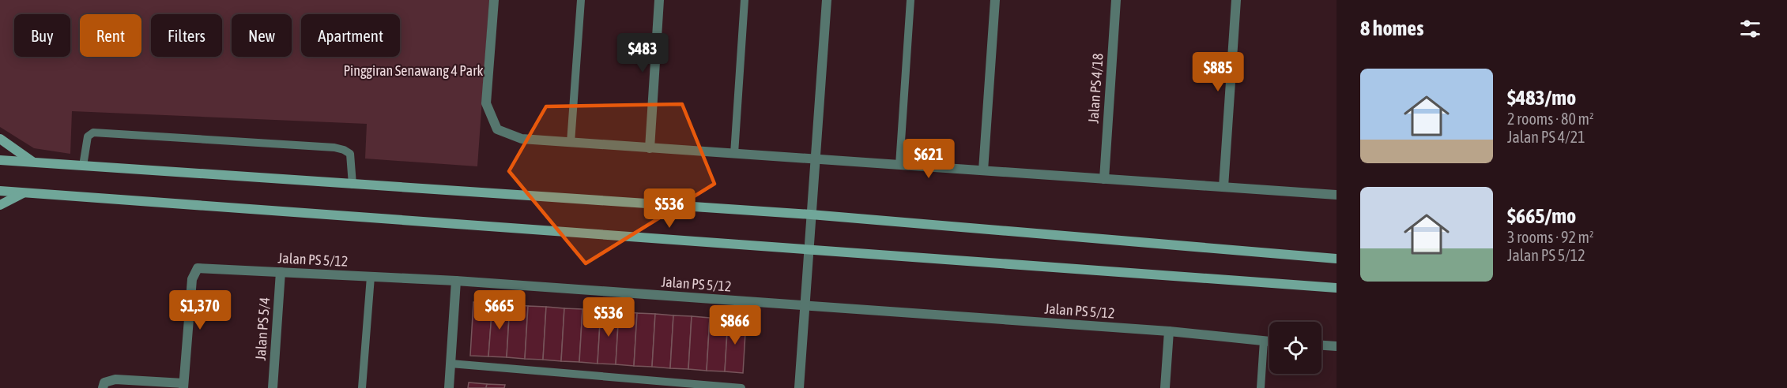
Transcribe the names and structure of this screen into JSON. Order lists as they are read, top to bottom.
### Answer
{
  "streets": {
    "street": ["Jalan PS 4/18", "Jalan PS 5/12", "Jalan PS 5/4"]
  },
  "crossings": [
    ["Jalan PS 5/12", "Jalan PS 5/4"]
  ],
  "parks": ["Pinggiran Senawang 4 Park"],
  "page": {
    "heading": "8 homes",
    "chip": [
      "Buy",
      "Rent",
      "Filters",
      "New",
      "Apartment"
    ],
    "price": [
      "$483",
      "$885",
      "$621",
      "$536",
      "$1,370",
      "$665",
      "$536",
      "$866"
    ],
    "list": [
      {
        "name": "$483/mo",
        "note": "2 rooms · 80 m² · Jalan PS 4/21"
      },
      {
        "name": "$665/mo",
        "note": "3 rooms · 92 m² · Jalan PS 5/12"
      }
    ]
  }
}
